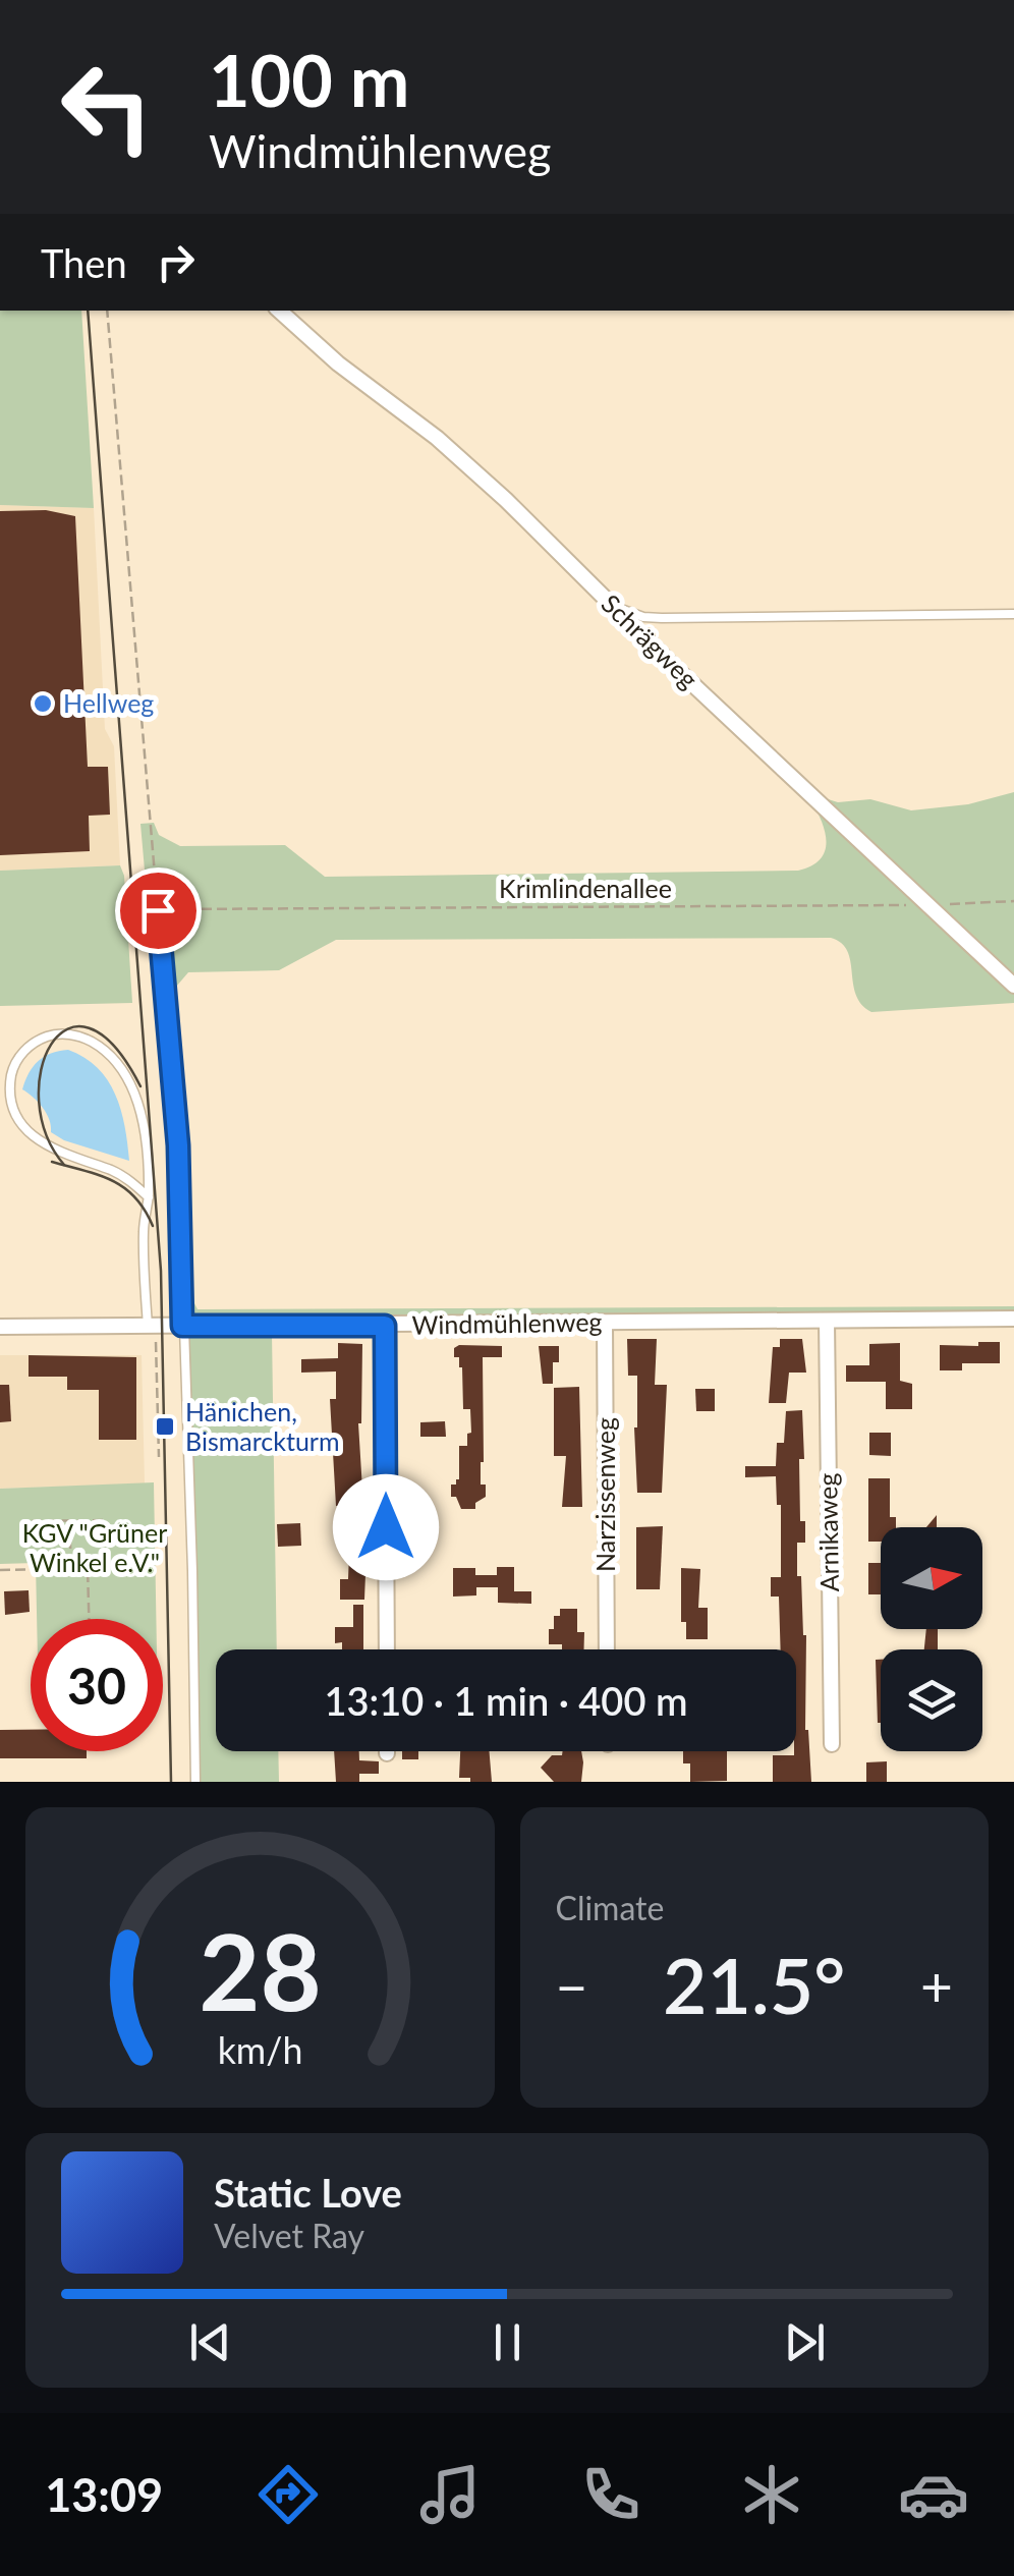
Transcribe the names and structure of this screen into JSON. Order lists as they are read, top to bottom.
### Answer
{
  "streets": {
    "street": [
      "Schrägweg",
      "Windmühlenweg",
      "Narzissenweg",
      "Arnikaweg"
    ],
    "path": ["Krimlindenallee"]
  },
  "crossings": [
    ["Schrägweg", "Krimlindenallee"],
    ["Windmühlenweg", "Narzissenweg"],
    ["Windmühlenweg", "Arnikaweg"]
  ],
  "parks": ["KGV \"Grüner Winkel e.V.\""],
  "places": {
    "other": ["Hellweg"],
    "transit": ["Hänichen, Bismarckturm"]
  },
  "north": "right",
  "page": {
    "turn": ["100 m", "Windmühlenweg"],
    "then": "Then",
    "limit": "30",
    "trip": "13:10 · 1 min · 400 m",
    "tile": "Climate",
    "heat": ["−", "21.5°", "+"],
    "song": ["Static Love", "Velvet Ray"],
    "tabs": "13:09",
    "gauge": ["28", "km/h"]
  }
}
